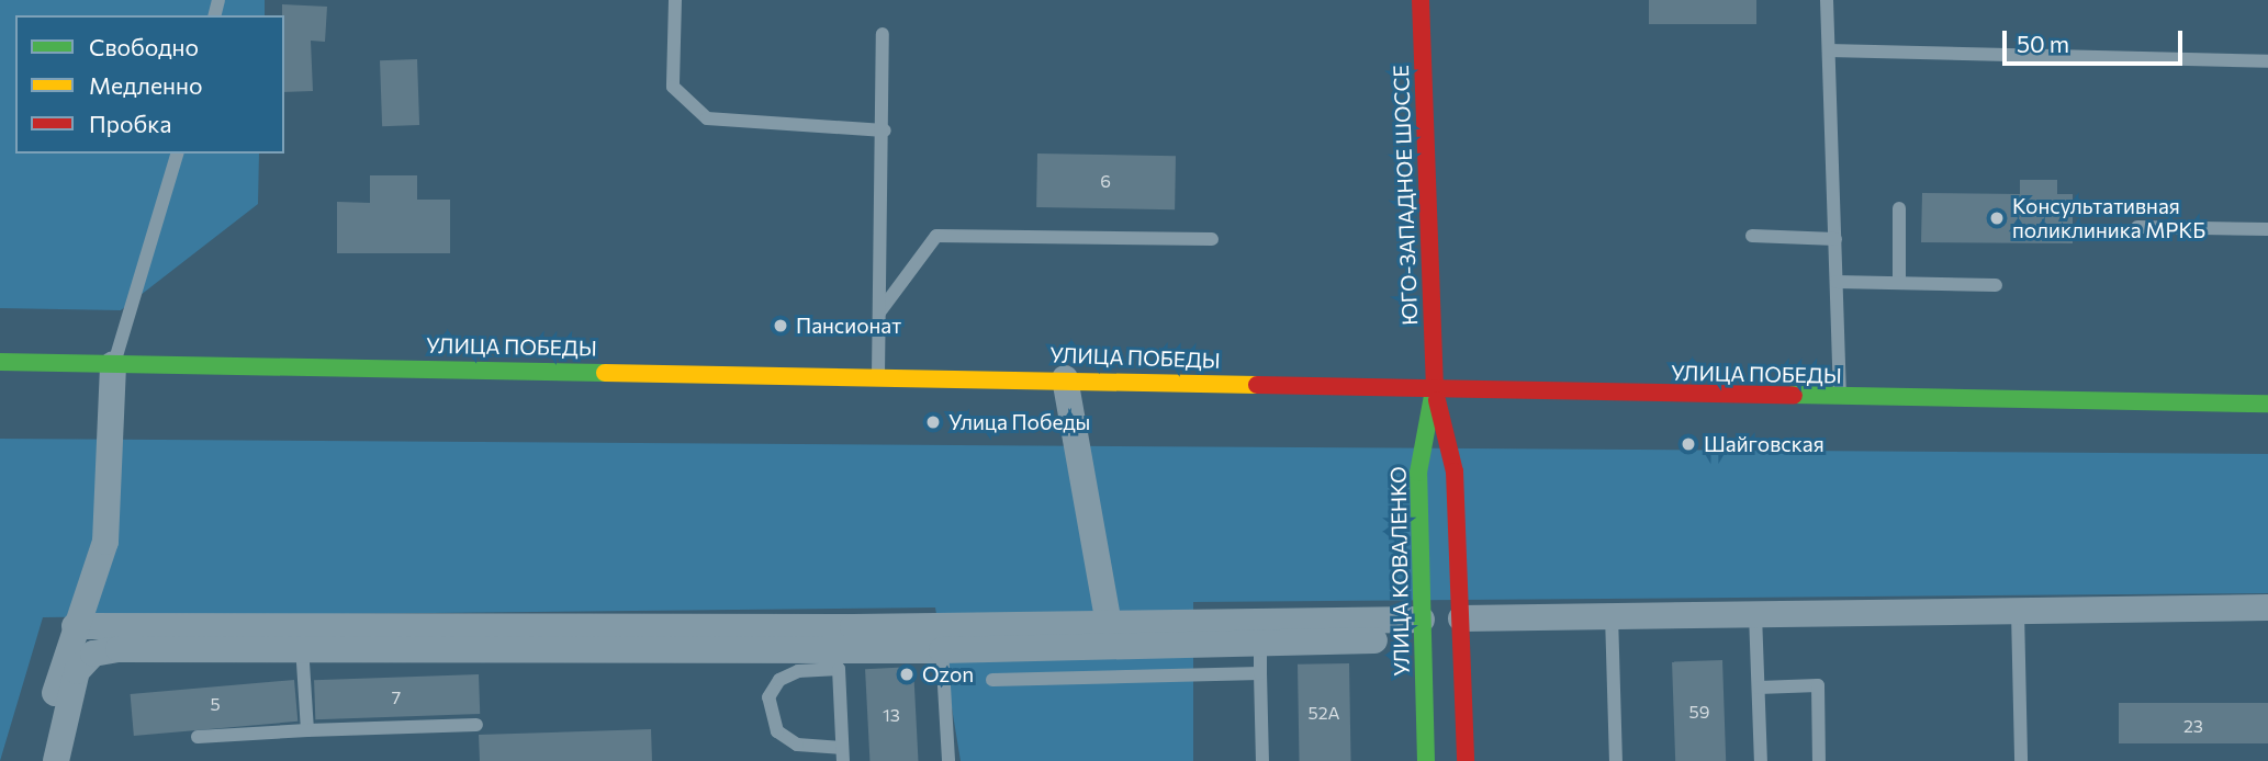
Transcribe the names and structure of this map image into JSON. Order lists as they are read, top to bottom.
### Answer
{
  "streets": {
    "main road": ["ЮГО-ЗАПАДНОЕ ШОССЕ", "УЛИЦА ПОБЕДЫ", "УЛИЦА КОВАЛЕНКО"]
  },
  "crossings": [
    ["ЮГО-ЗАПАДНОЕ ШОССЕ", "УЛИЦА ПОБЕДЫ"],
    ["ЮГО-ЗАПАДНОЕ ШОССЕ", "УЛИЦА КОВАЛЕНКО"],
    ["УЛИЦА ПОБЕДЫ", "УЛИЦА КОВАЛЕНКО"]
  ],
  "places": [
    "Консультативная поликлиника МРКБ",
    "Пансионат",
    "Улица Победы",
    "Шайговская",
    "Ozon"
  ],
  "house_numbers": [
    "6",
    "7",
    "5",
    "59",
    "52А",
    "13",
    "23"
  ],
  "legend": ["Свободно", "Медленно", "Пробка"],
  "scale_bar": "50 m"
}
